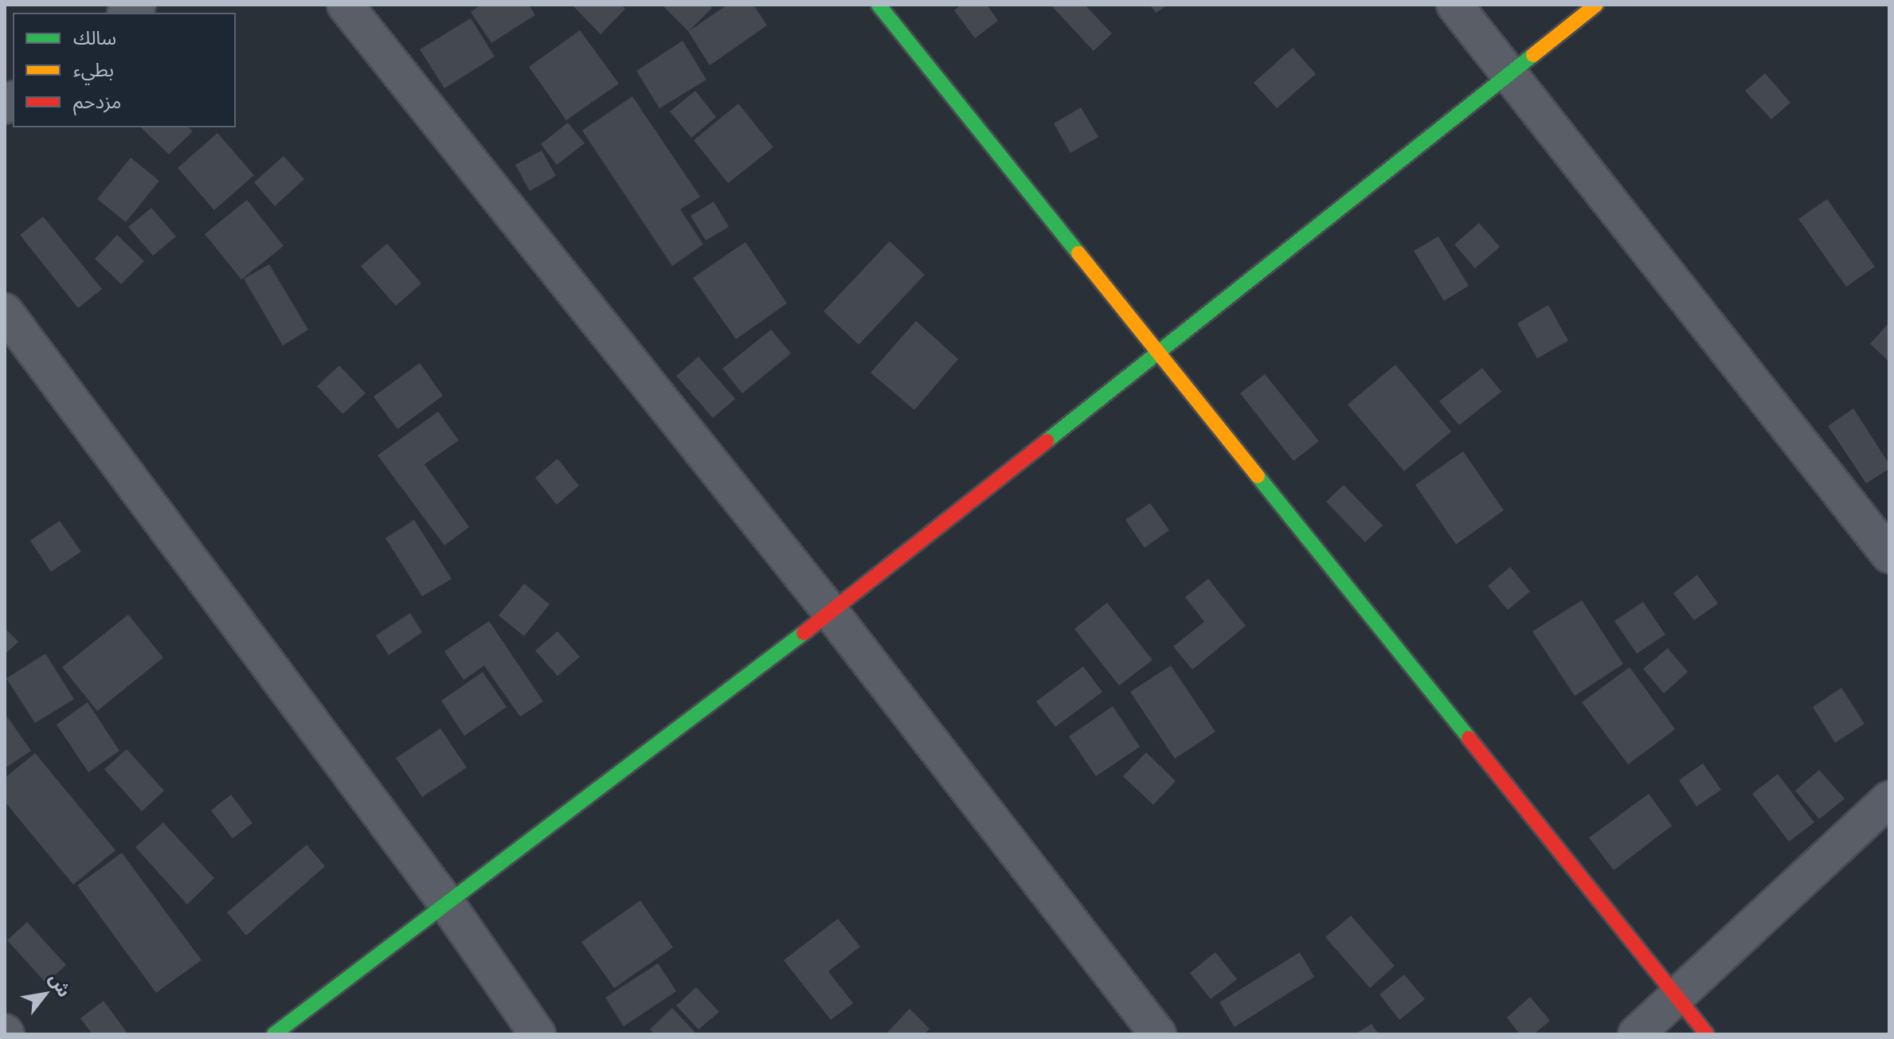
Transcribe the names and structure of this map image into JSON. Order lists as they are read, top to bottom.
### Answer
{
  "legend": ["سالك", "بطيء", "مزدحم"],
  "north": "top right"
}
